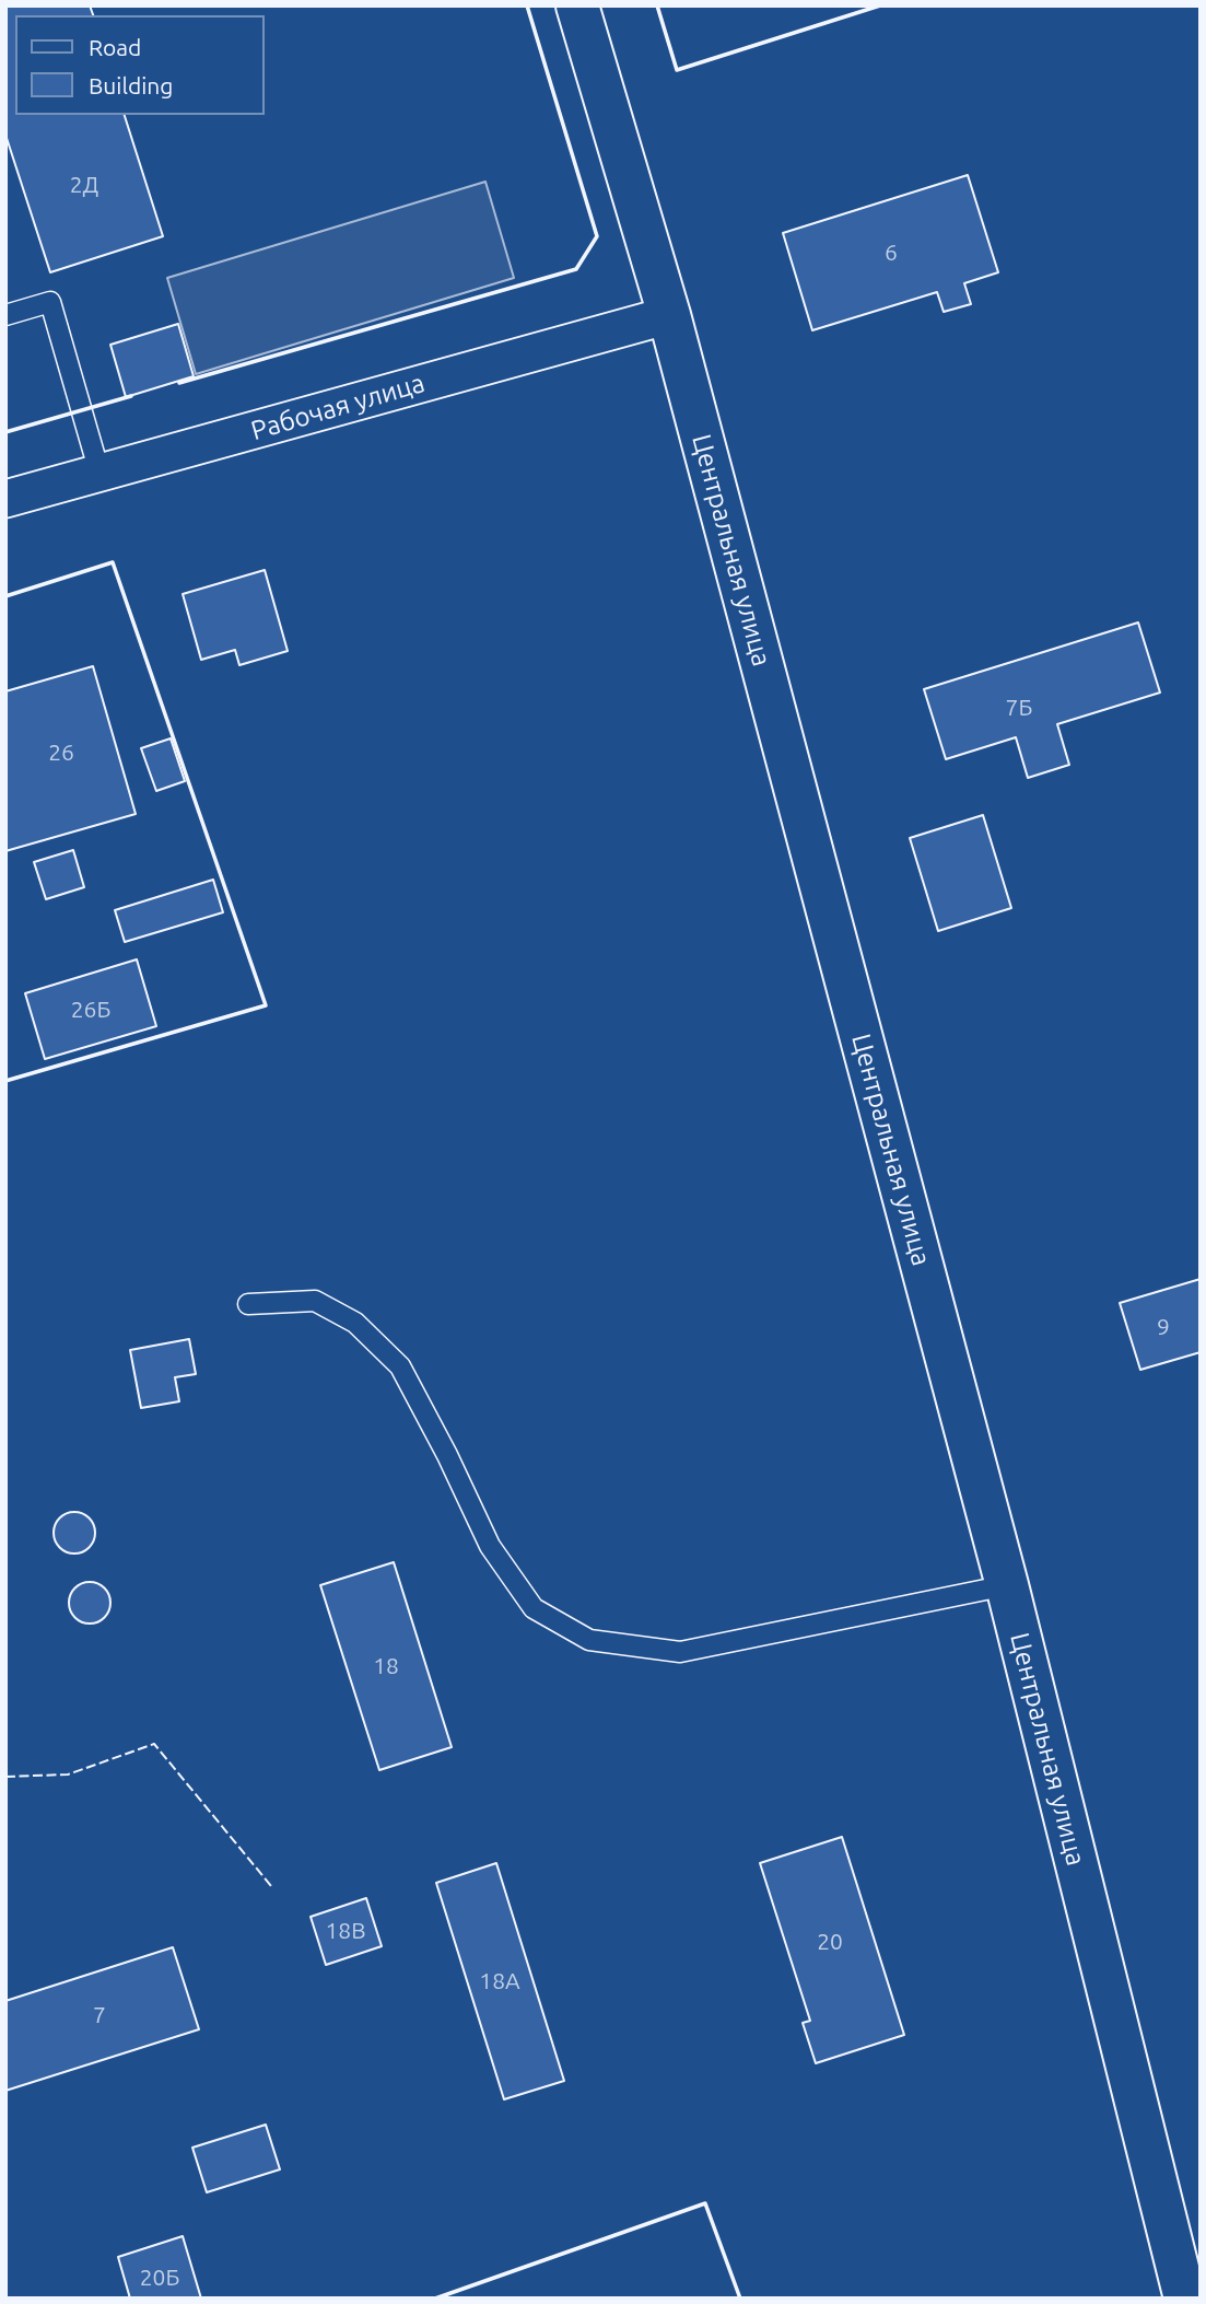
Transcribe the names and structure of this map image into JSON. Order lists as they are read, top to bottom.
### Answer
{
  "streets": {
    "street": ["Рабочая улица", "Центральная улица"]
  },
  "crossings": [
    ["Рабочая улица", "Центральная улица"]
  ],
  "house_numbers": [
    "2Д",
    "6",
    "7Б",
    "26",
    "26Б",
    "9",
    "18",
    "18В",
    "20",
    "18А",
    "7",
    "20Б"
  ],
  "legend": ["Road", "Building"]
}
